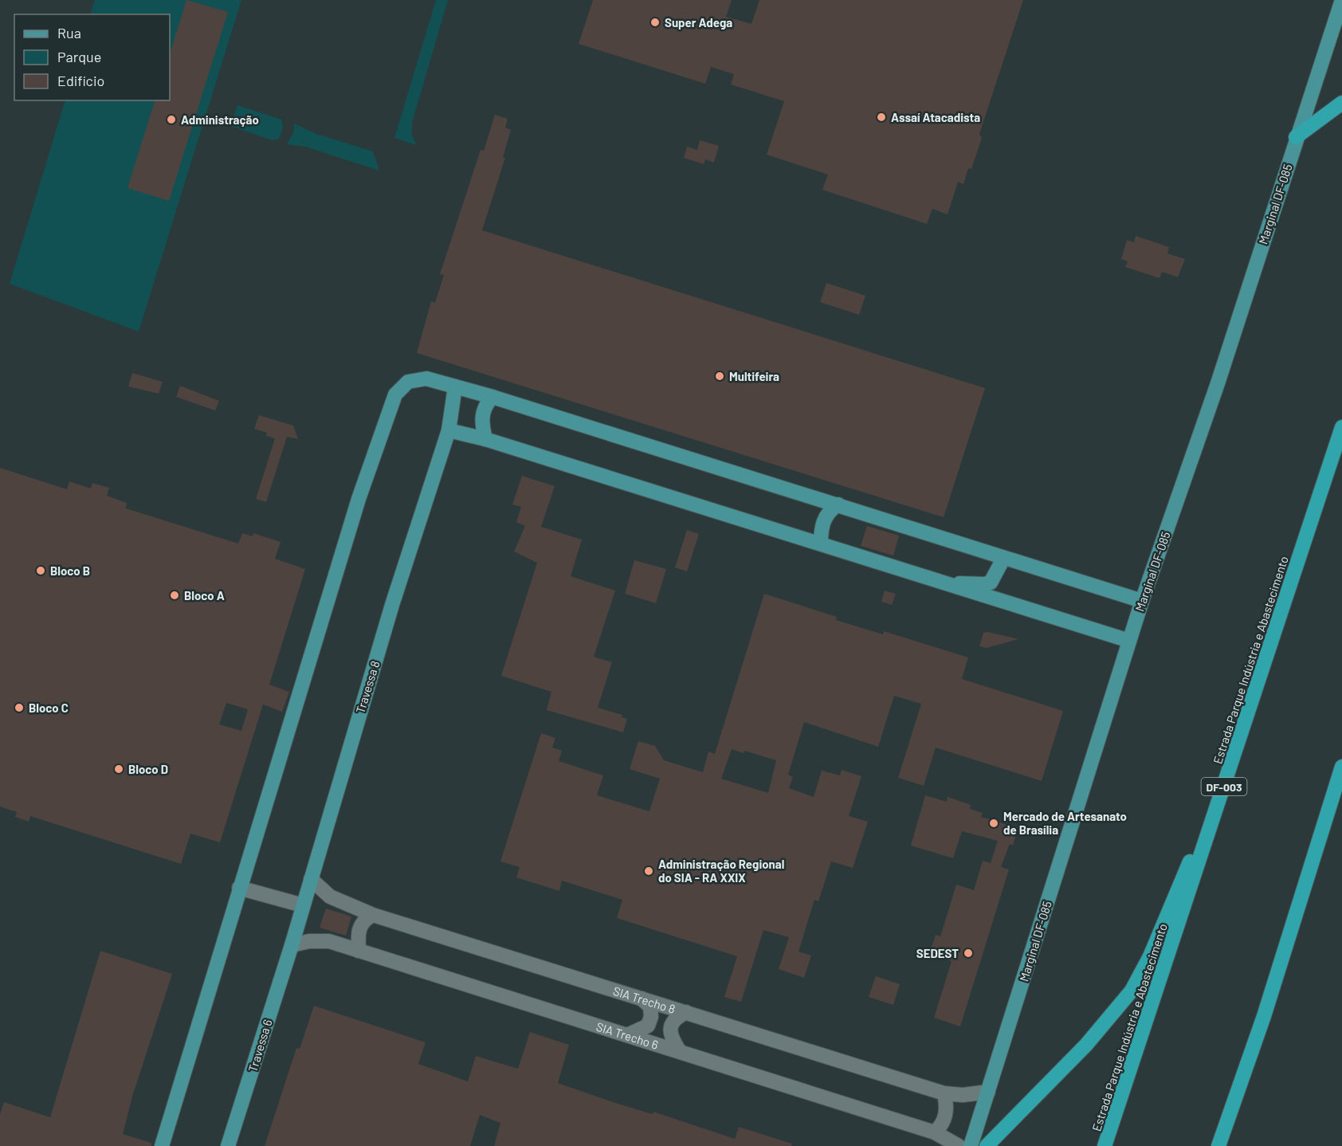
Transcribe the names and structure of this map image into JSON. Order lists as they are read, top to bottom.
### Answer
{
  "streets": {
    "highway": ["Estrada Parque Indústria e Abastecimento", "DF-003"],
    "main road": ["Marginal DF-085", "Travessa 8", "Travessa 6"],
    "street": ["SIA Trecho 8", "SIA Trecho 6"]
  },
  "crossings": [
    ["Marginal DF-085", "SIA Trecho 8"],
    ["Travessa 8", "SIA Trecho 8"],
    ["Travessa 8", "SIA Trecho 6"],
    ["Travessa 8", "Travessa 6"],
    ["SIA Trecho 6", "Travessa 6"]
  ],
  "places": [
    "Super Adega",
    "Assaí Atacadista",
    "Administração",
    "Multifeira",
    "Bloco B",
    "Bloco A",
    "Bloco C",
    "Bloco D",
    "Mercado de Artesanato de Brasília",
    "Administração Regional do SIA - RA XXIX",
    "SEDEST"
  ],
  "legend": ["Rua", "Parque", "Edifício"]
}
